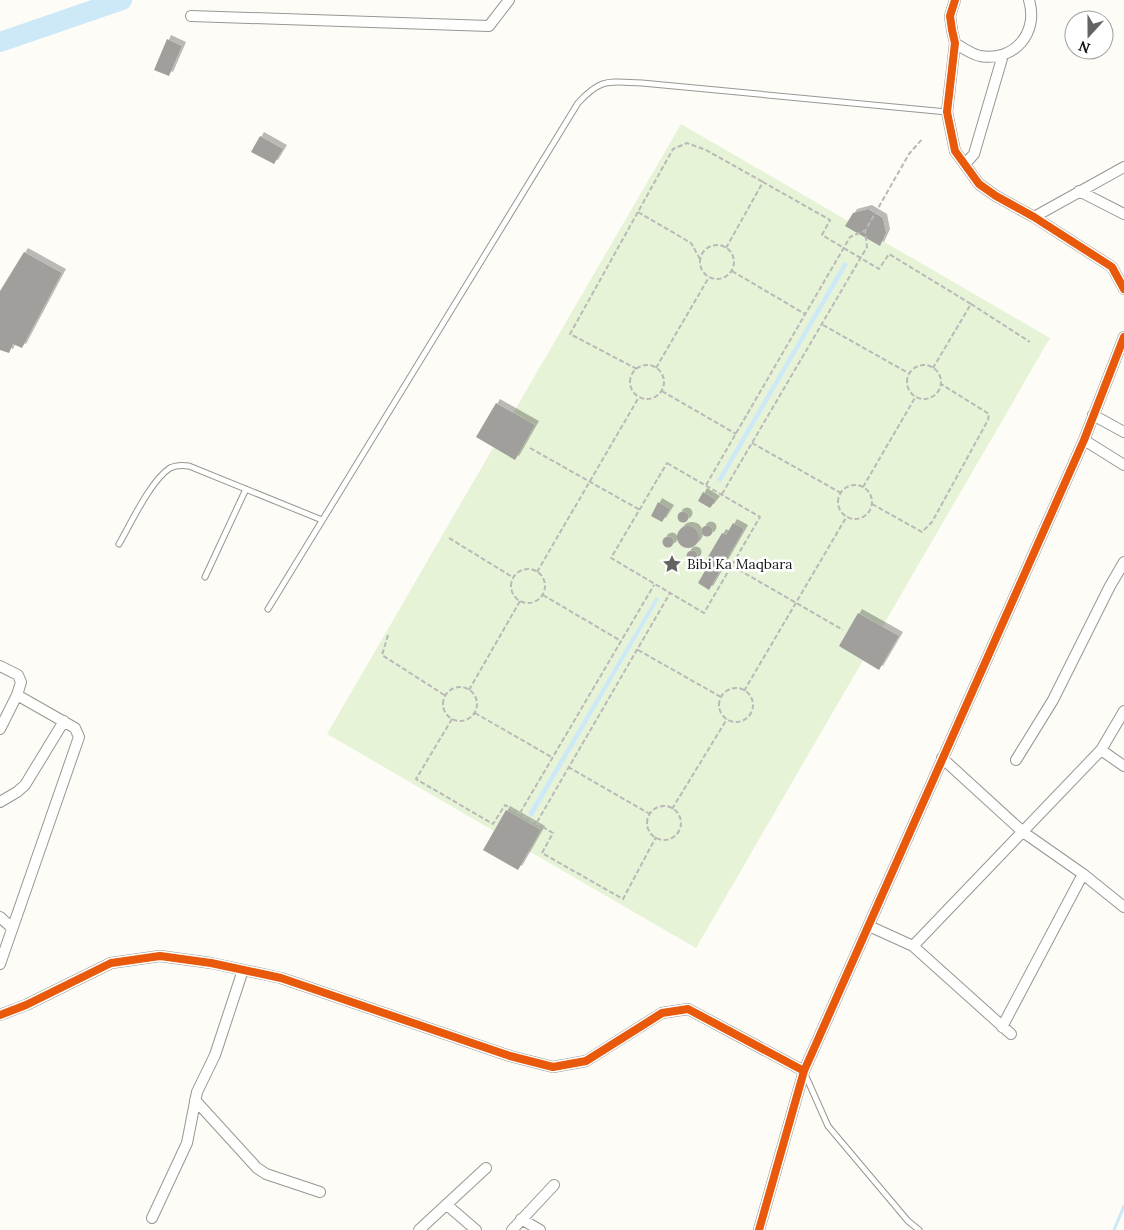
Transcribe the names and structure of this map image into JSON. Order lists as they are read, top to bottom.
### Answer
{
  "places": {
    "place": ["Bibi Ka Maqbara"]
  },
  "north": "bottom"
}
